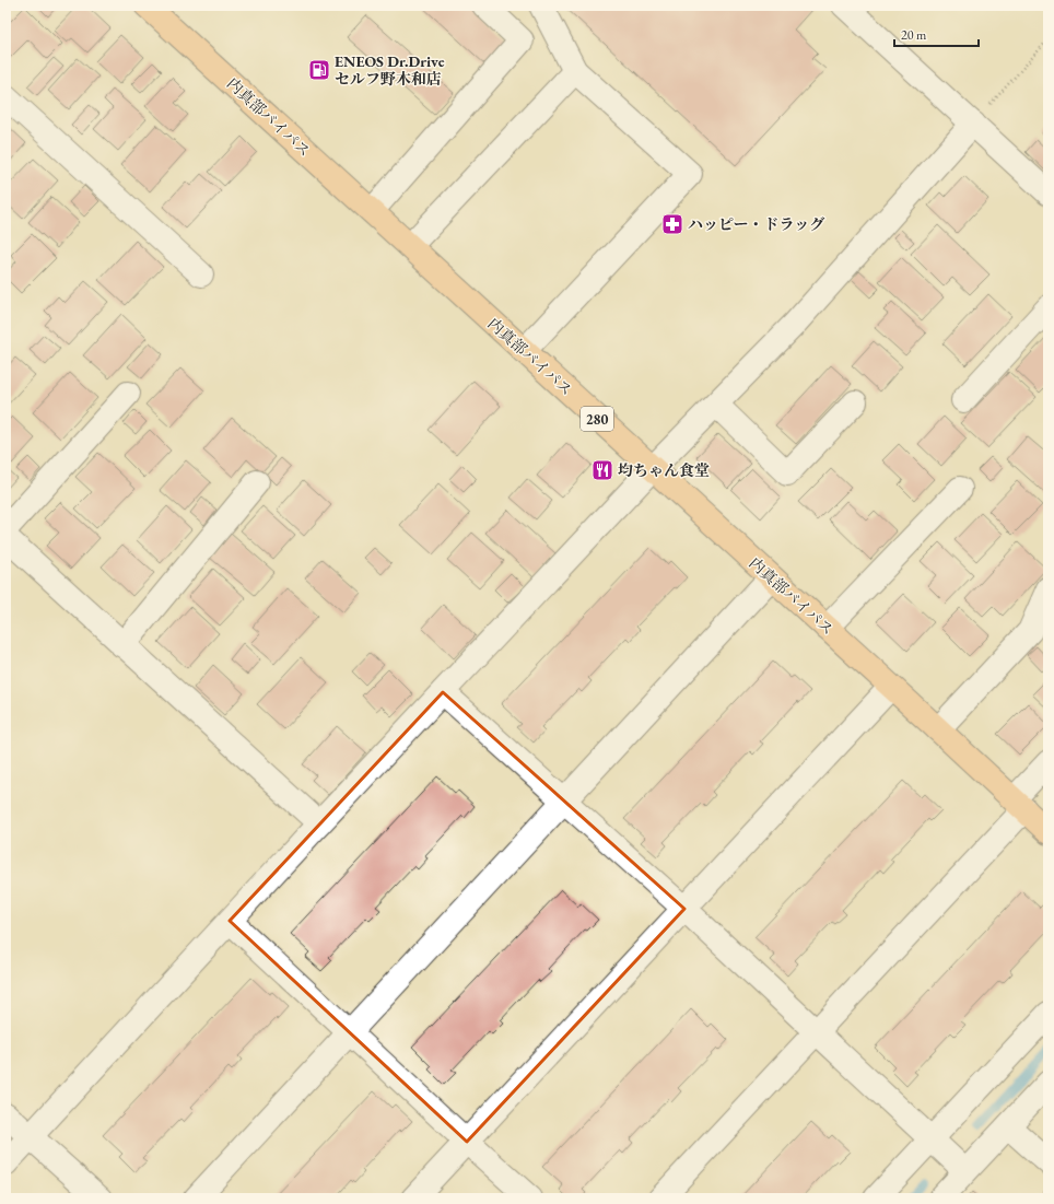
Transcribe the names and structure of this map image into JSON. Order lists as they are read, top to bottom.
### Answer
{
  "streets": {
    "highway": ["内真部バイパス", "280"]
  },
  "places": {
    "fuel station": ["ENEOS Dr.Drive セルフ野木和店"],
    "pharmacy": ["ハッピー・ドラッグ"],
    "restaurant": ["均ちゃん食堂"]
  },
  "scale_bar": "20 m"
}
